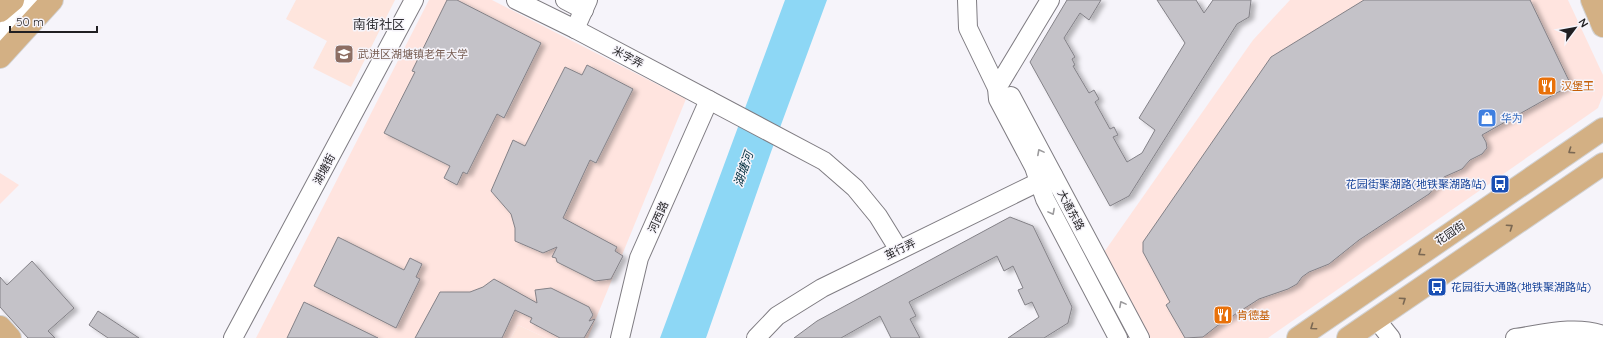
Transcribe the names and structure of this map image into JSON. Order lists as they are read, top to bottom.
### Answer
{
  "streets": {
    "main road": ["花园街"],
    "street": [
      "米字弄",
      "湖塘街",
      "大通东路",
      "河西路",
      "茧行弄"
    ]
  },
  "crossings": [
    ["米字弄", "河西路"],
    ["米字弄", "茧行弄"],
    ["大通东路", "茧行弄"]
  ],
  "districts": ["南街社区"],
  "water": ["湖塘河"],
  "places": {
    "school or university": ["武进区湖塘镇老年大学"],
    "restaurant": ["汉堡王", "肯德基"],
    "shop": ["华为"],
    "bus stop": ["花园街聚湖路(地铁聚湖路站)", "花园街大通路(地铁聚湖路站)"]
  },
  "scale_bar": "50 m",
  "north": "top right"
}
